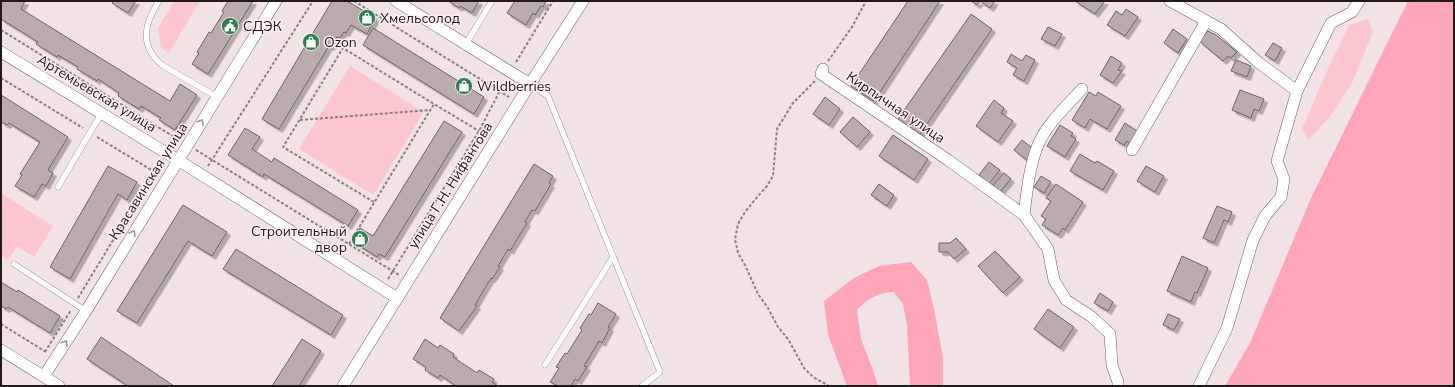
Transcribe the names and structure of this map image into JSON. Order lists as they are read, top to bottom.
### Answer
{
  "streets": {
    "street": [
      "Артемьевская улица",
      "Кирпичная улица",
      "Красавинская улица",
      "улица Г.Н. Нифантова"
    ]
  },
  "crossings": [
    ["Артемьевская улица", "Красавинская улица"],
    ["Артемьевская улица", "улица Г.Н. Нифантова"]
  ],
  "one_way": ["Красавинская улица"],
  "places": {
    "shop": [
      "Хмельсолод",
      "Ozon",
      "Wildberries",
      "Строительный двор"
    ],
    "public building": ["СДЭК"]
  }
}
